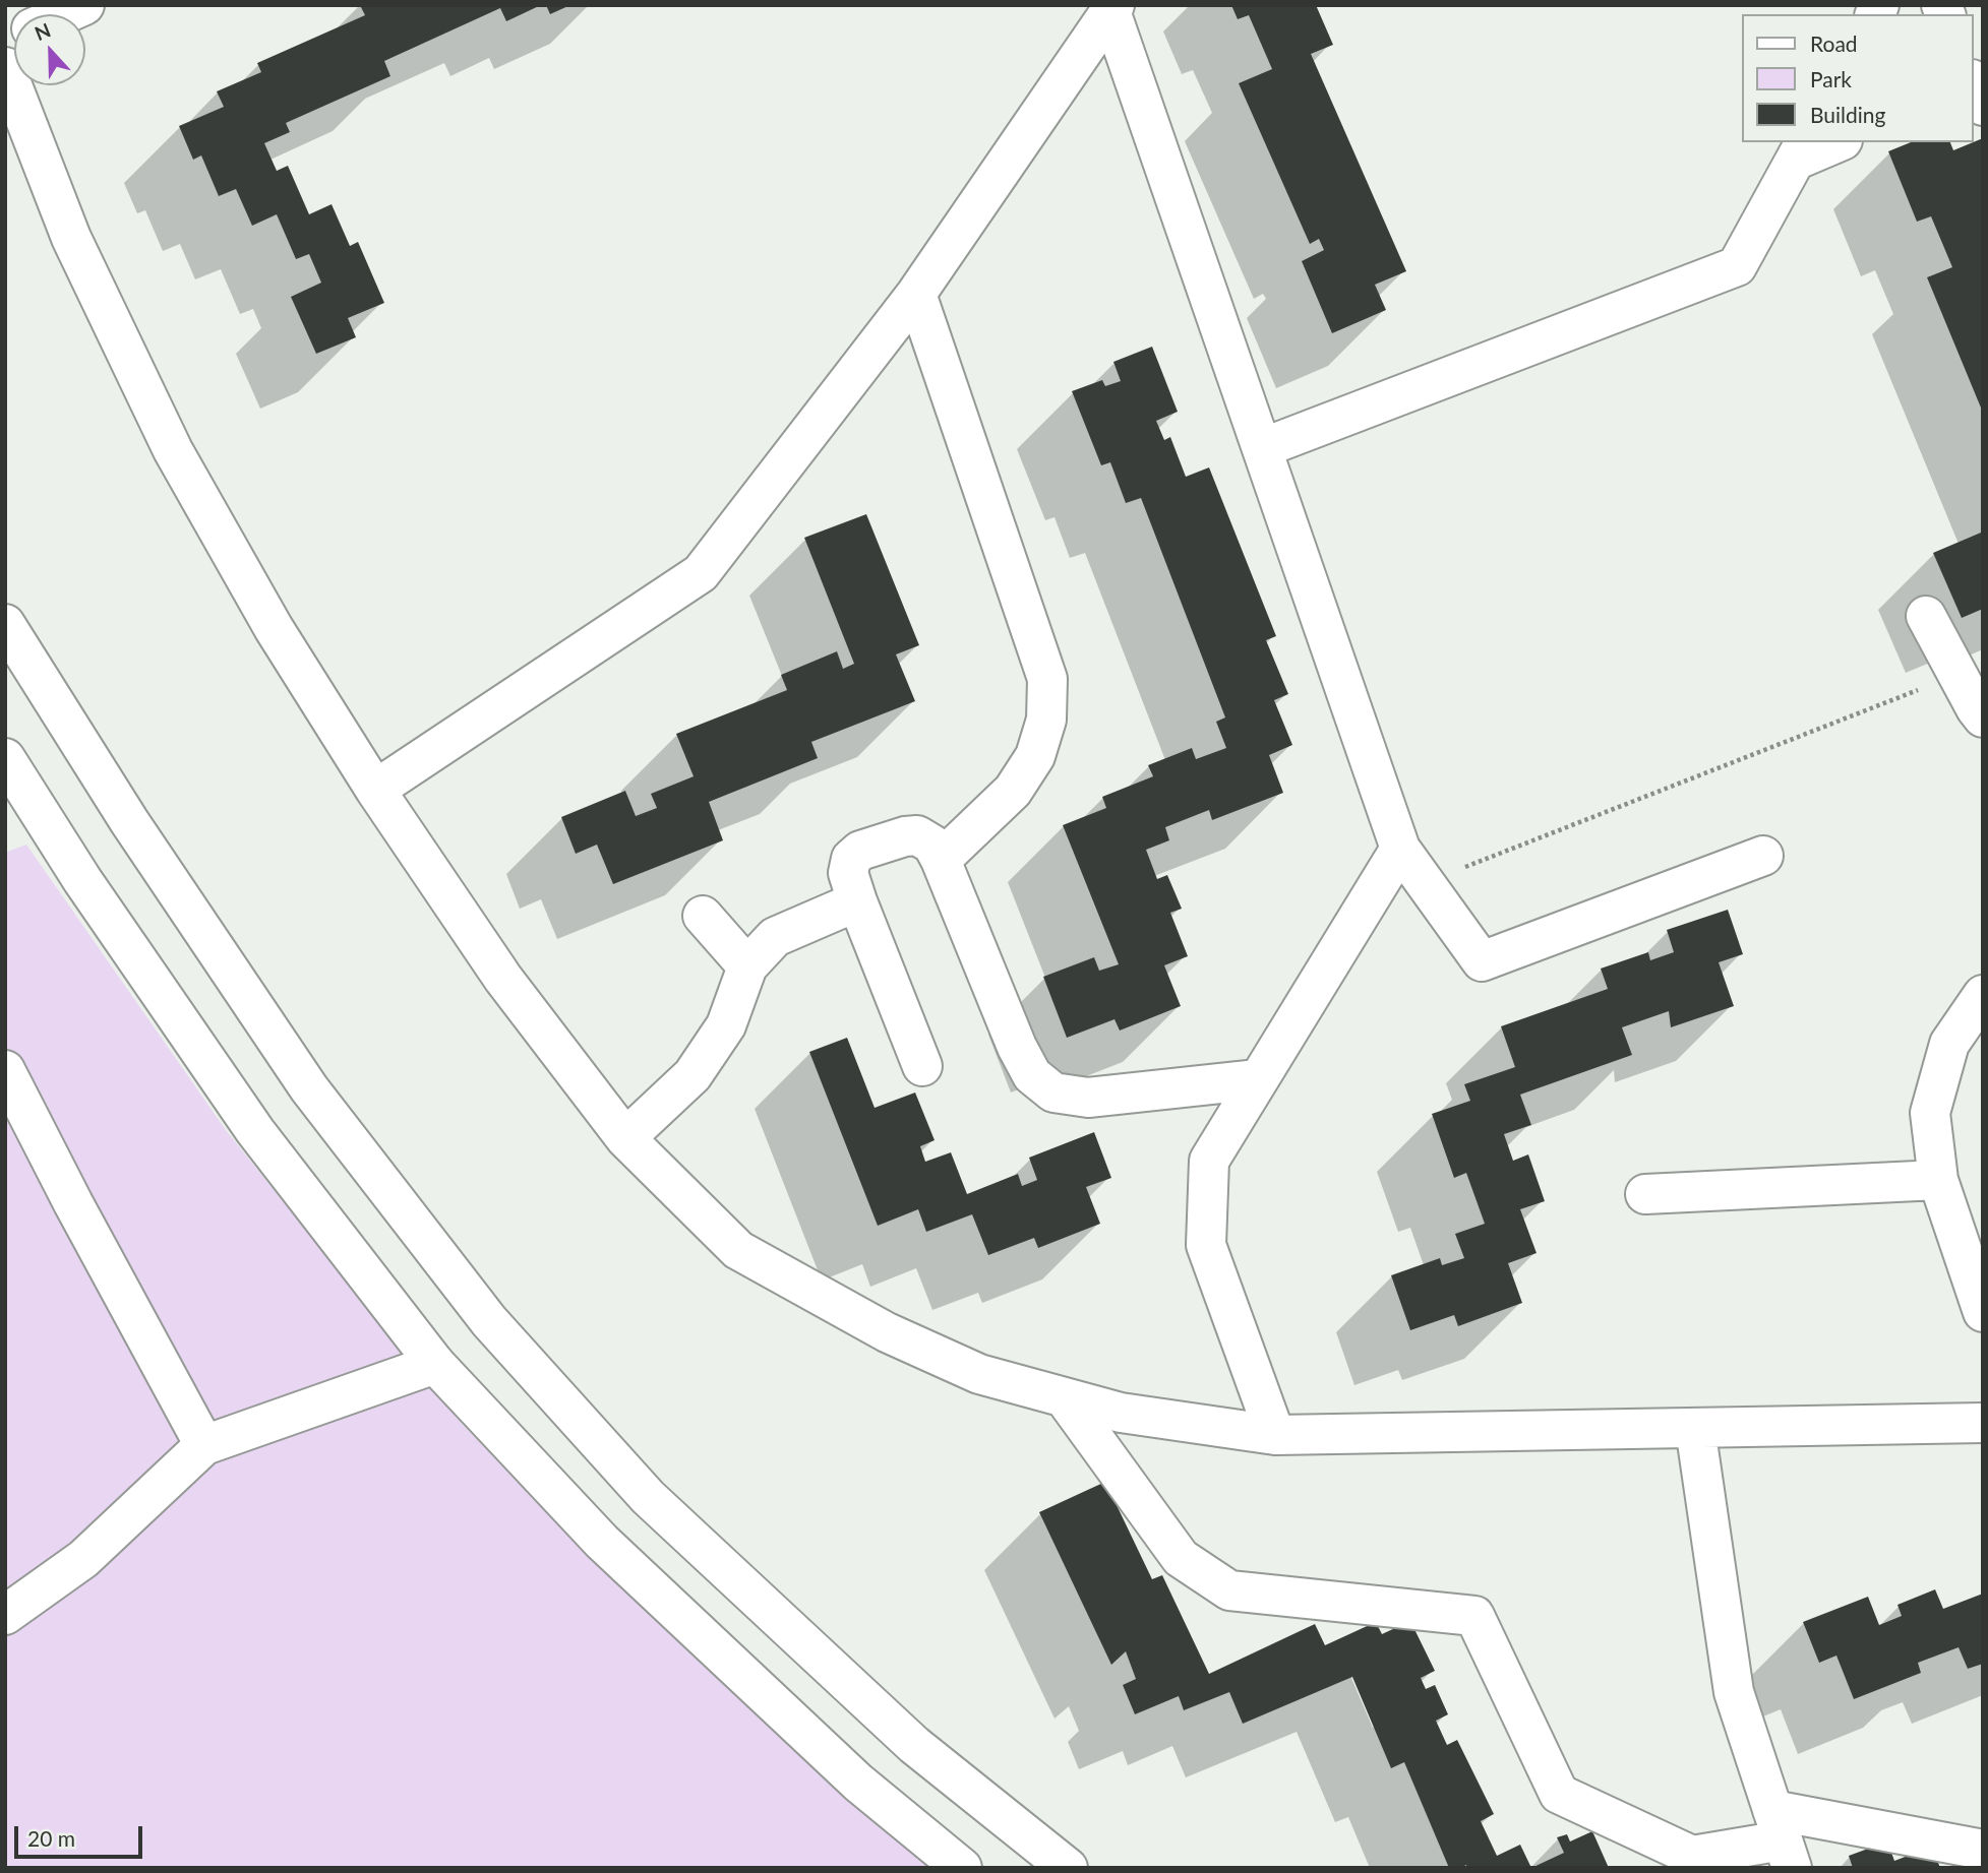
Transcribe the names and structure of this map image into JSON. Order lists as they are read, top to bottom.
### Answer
{
  "legend": ["Road", "Park", "Building"],
  "scale_bar": "20 m",
  "north": "top"
}
